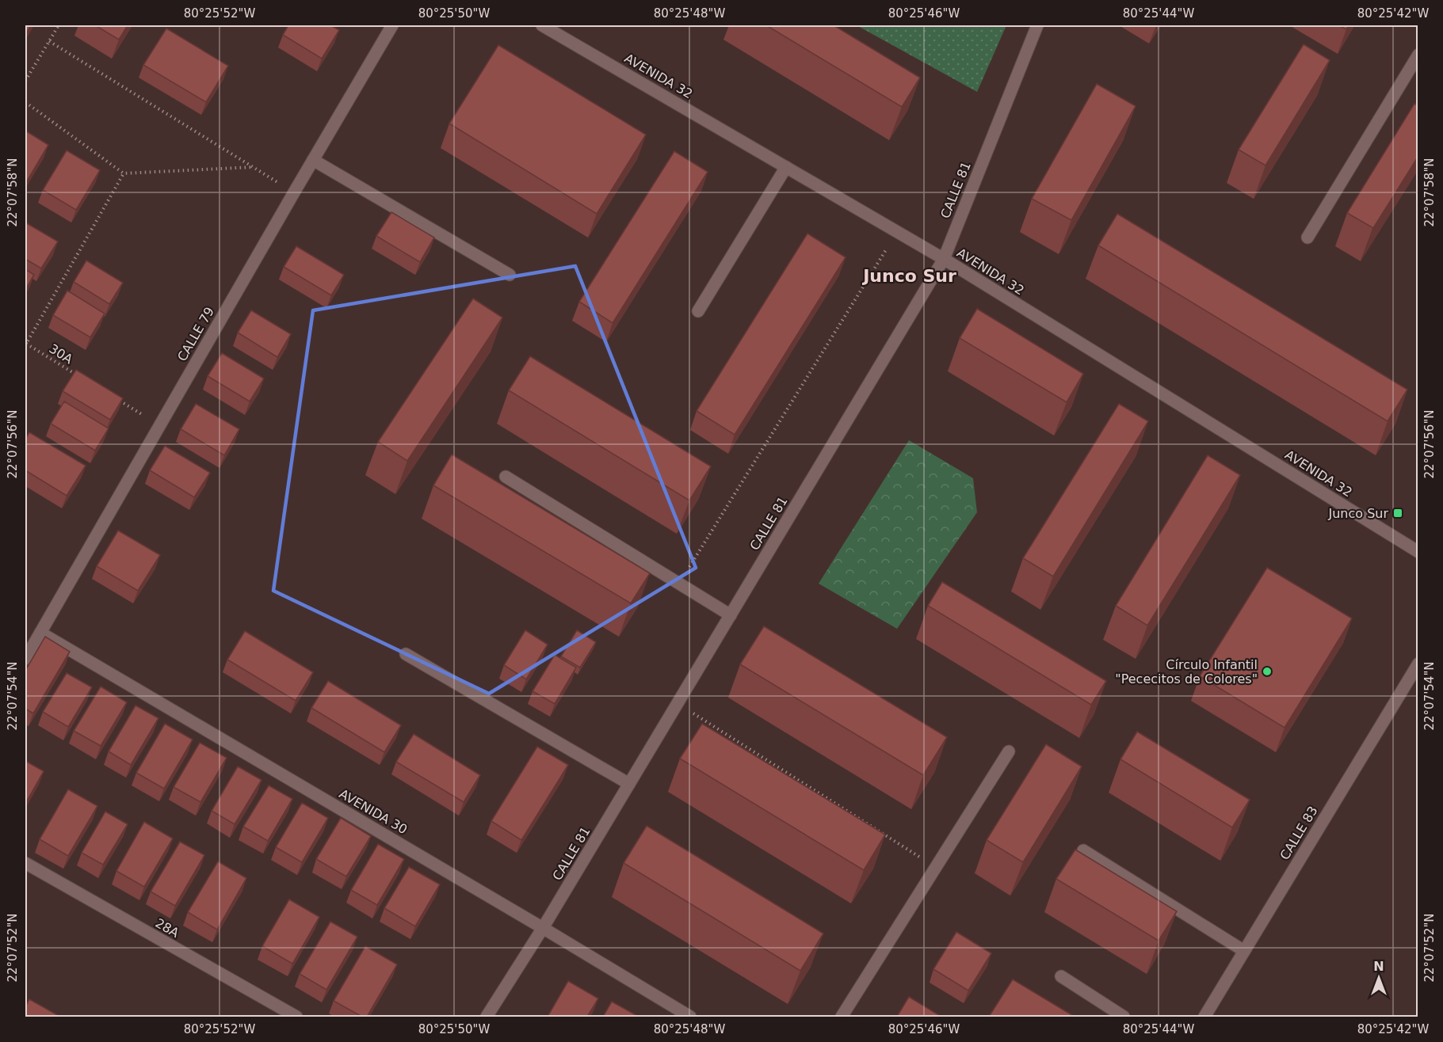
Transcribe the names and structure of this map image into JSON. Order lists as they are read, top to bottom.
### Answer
{
  "streets": {
    "street": [
      "AVENIDA 32",
      "CALLE 81",
      "CALLE 79",
      "AVENIDA 30",
      "CALLE 83",
      "28A"
    ],
    "path": ["30A"]
  },
  "crossings": [
    ["AVENIDA 32", "CALLE 81"],
    ["CALLE 81", "AVENIDA 30"],
    ["CALLE 79", "AVENIDA 30"]
  ],
  "districts": ["Junco Sur"],
  "places": {
    "transit": ["Junco Sur"],
    "other": ["Círculo Infantil \"Pececitos de Colores\""]
  },
  "north": "top",
  "coordinates": [
    "80°25'52\"W",
    "80°25'50\"W",
    "80°25'48\"W",
    "80°25'46\"W",
    "80°25'44\"W",
    "80°25'42\"W",
    "22°07'58\"N",
    "22°07'56\"N",
    "22°07'54\"N",
    "22°07'52\"N"
  ]
}
